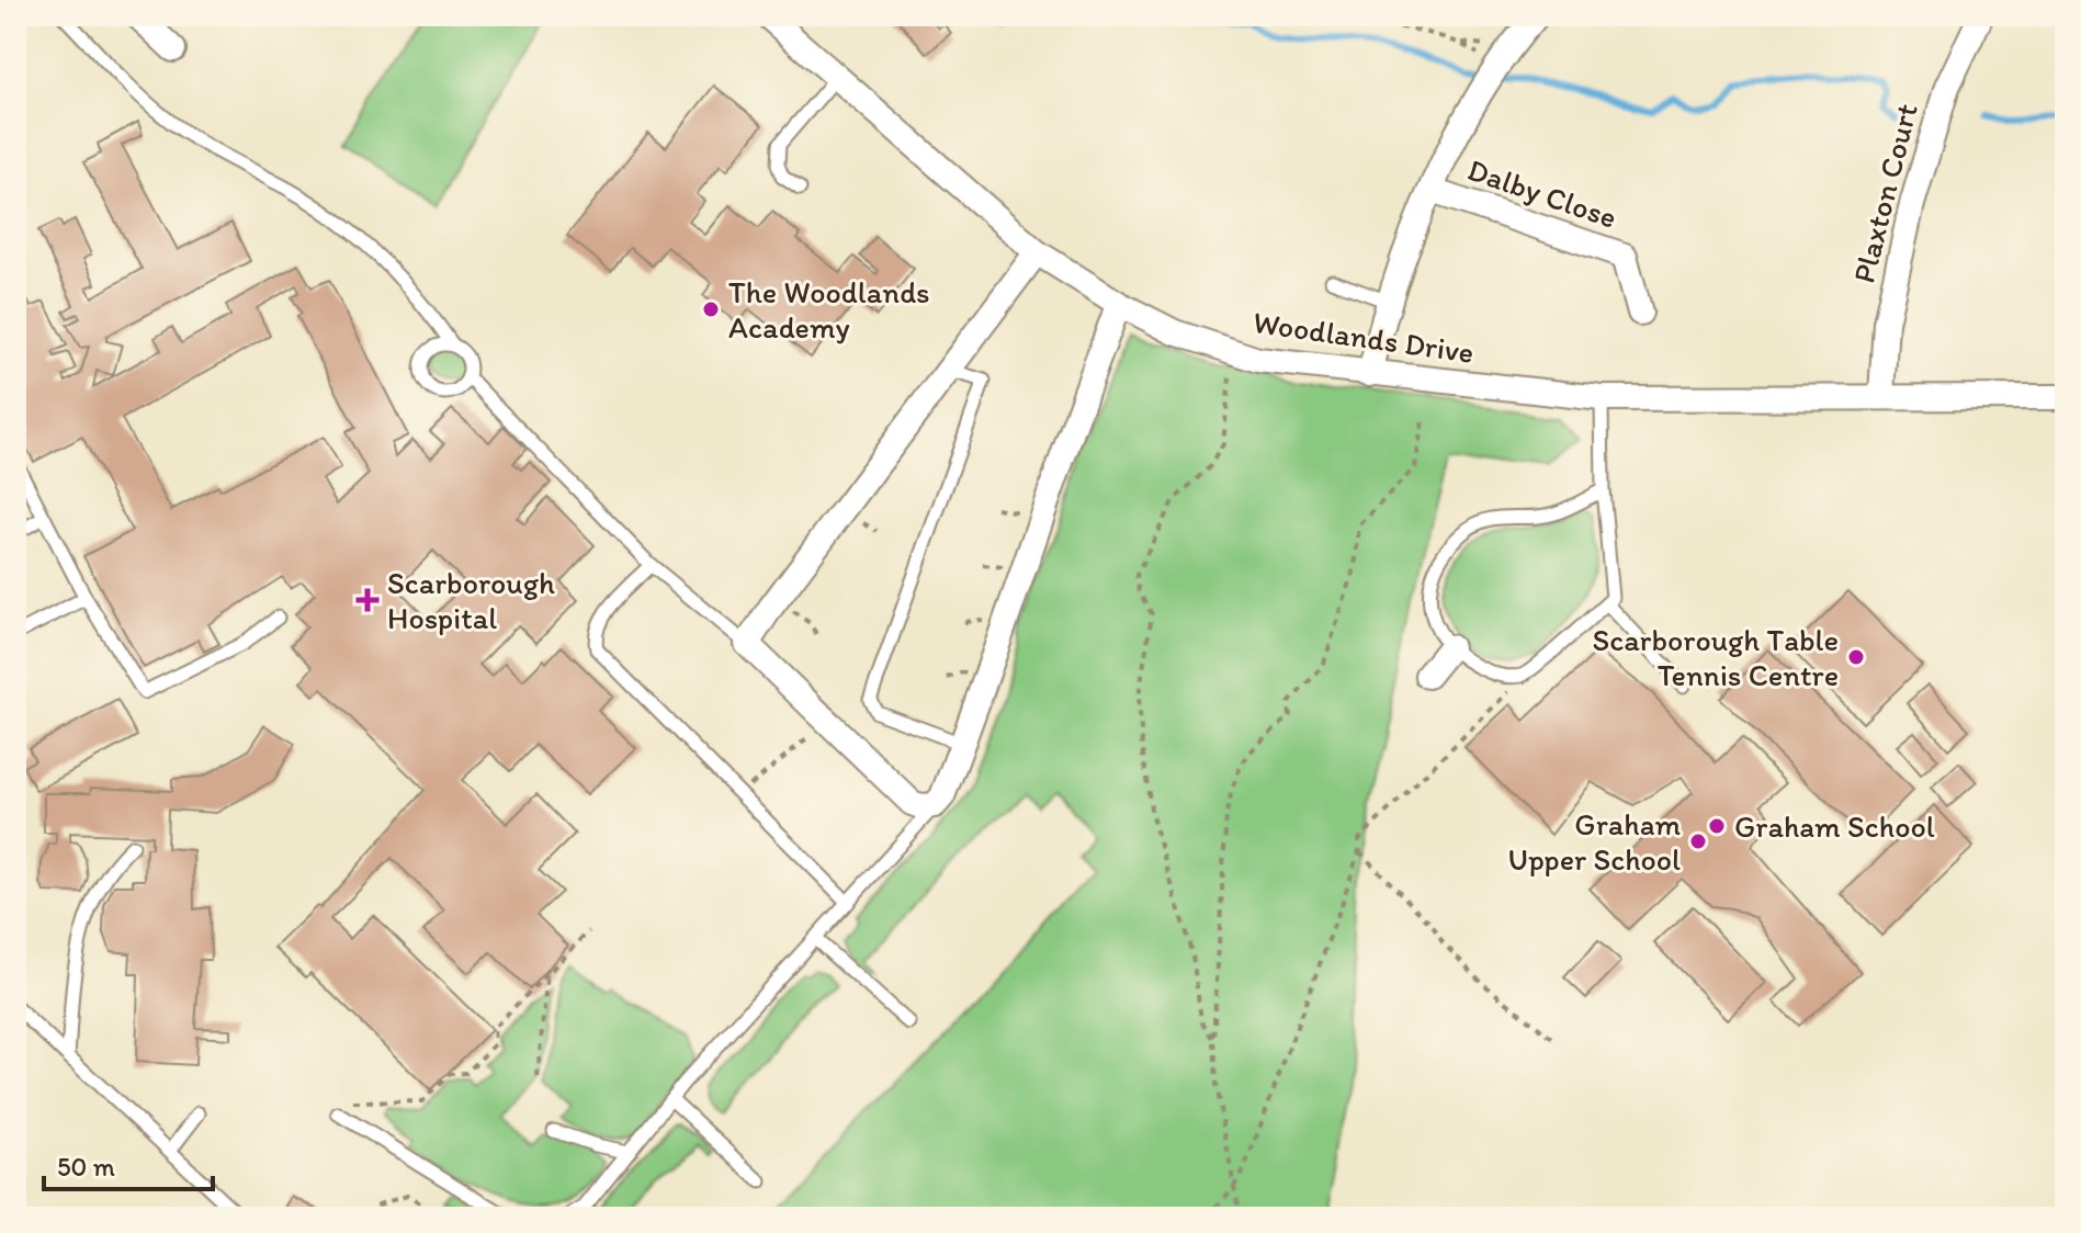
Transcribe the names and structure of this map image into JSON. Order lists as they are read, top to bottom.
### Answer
{
  "streets": {
    "street": ["Dalby Close", "Plaxton Court", "Woodlands Drive"]
  },
  "crossings": [
    ["Plaxton Court", "Woodlands Drive"]
  ],
  "places": {
    "other": [
      "The Woodlands Academy",
      "Scarborough Table Tennis Centre",
      "Graham School",
      "Graham Upper School"
    ],
    "health": ["Scarborough Hospital"]
  },
  "scale_bar": "50 m"
}
